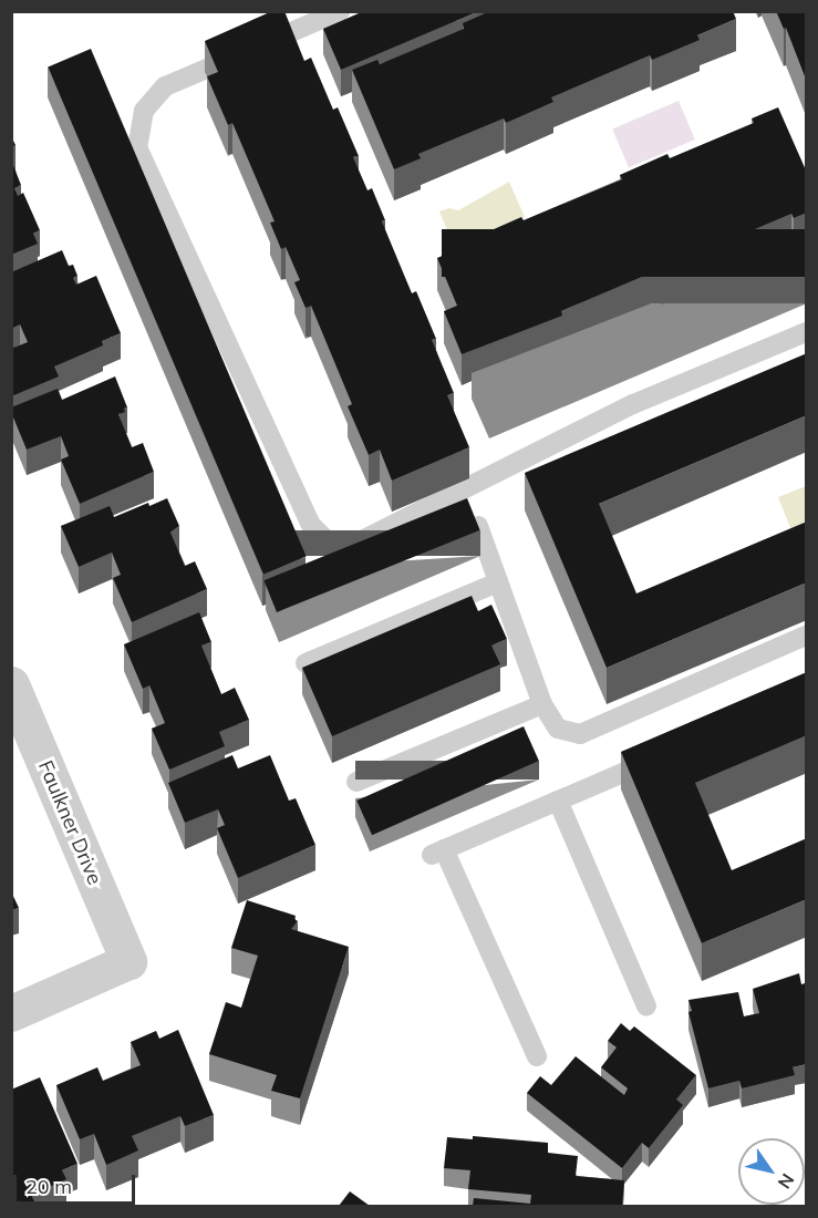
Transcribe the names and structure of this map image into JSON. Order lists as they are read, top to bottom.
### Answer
{
  "streets": {
    "street": ["Faulkner Drive"]
  },
  "scale_bar": "20 m",
  "north": "bottom right"
}
